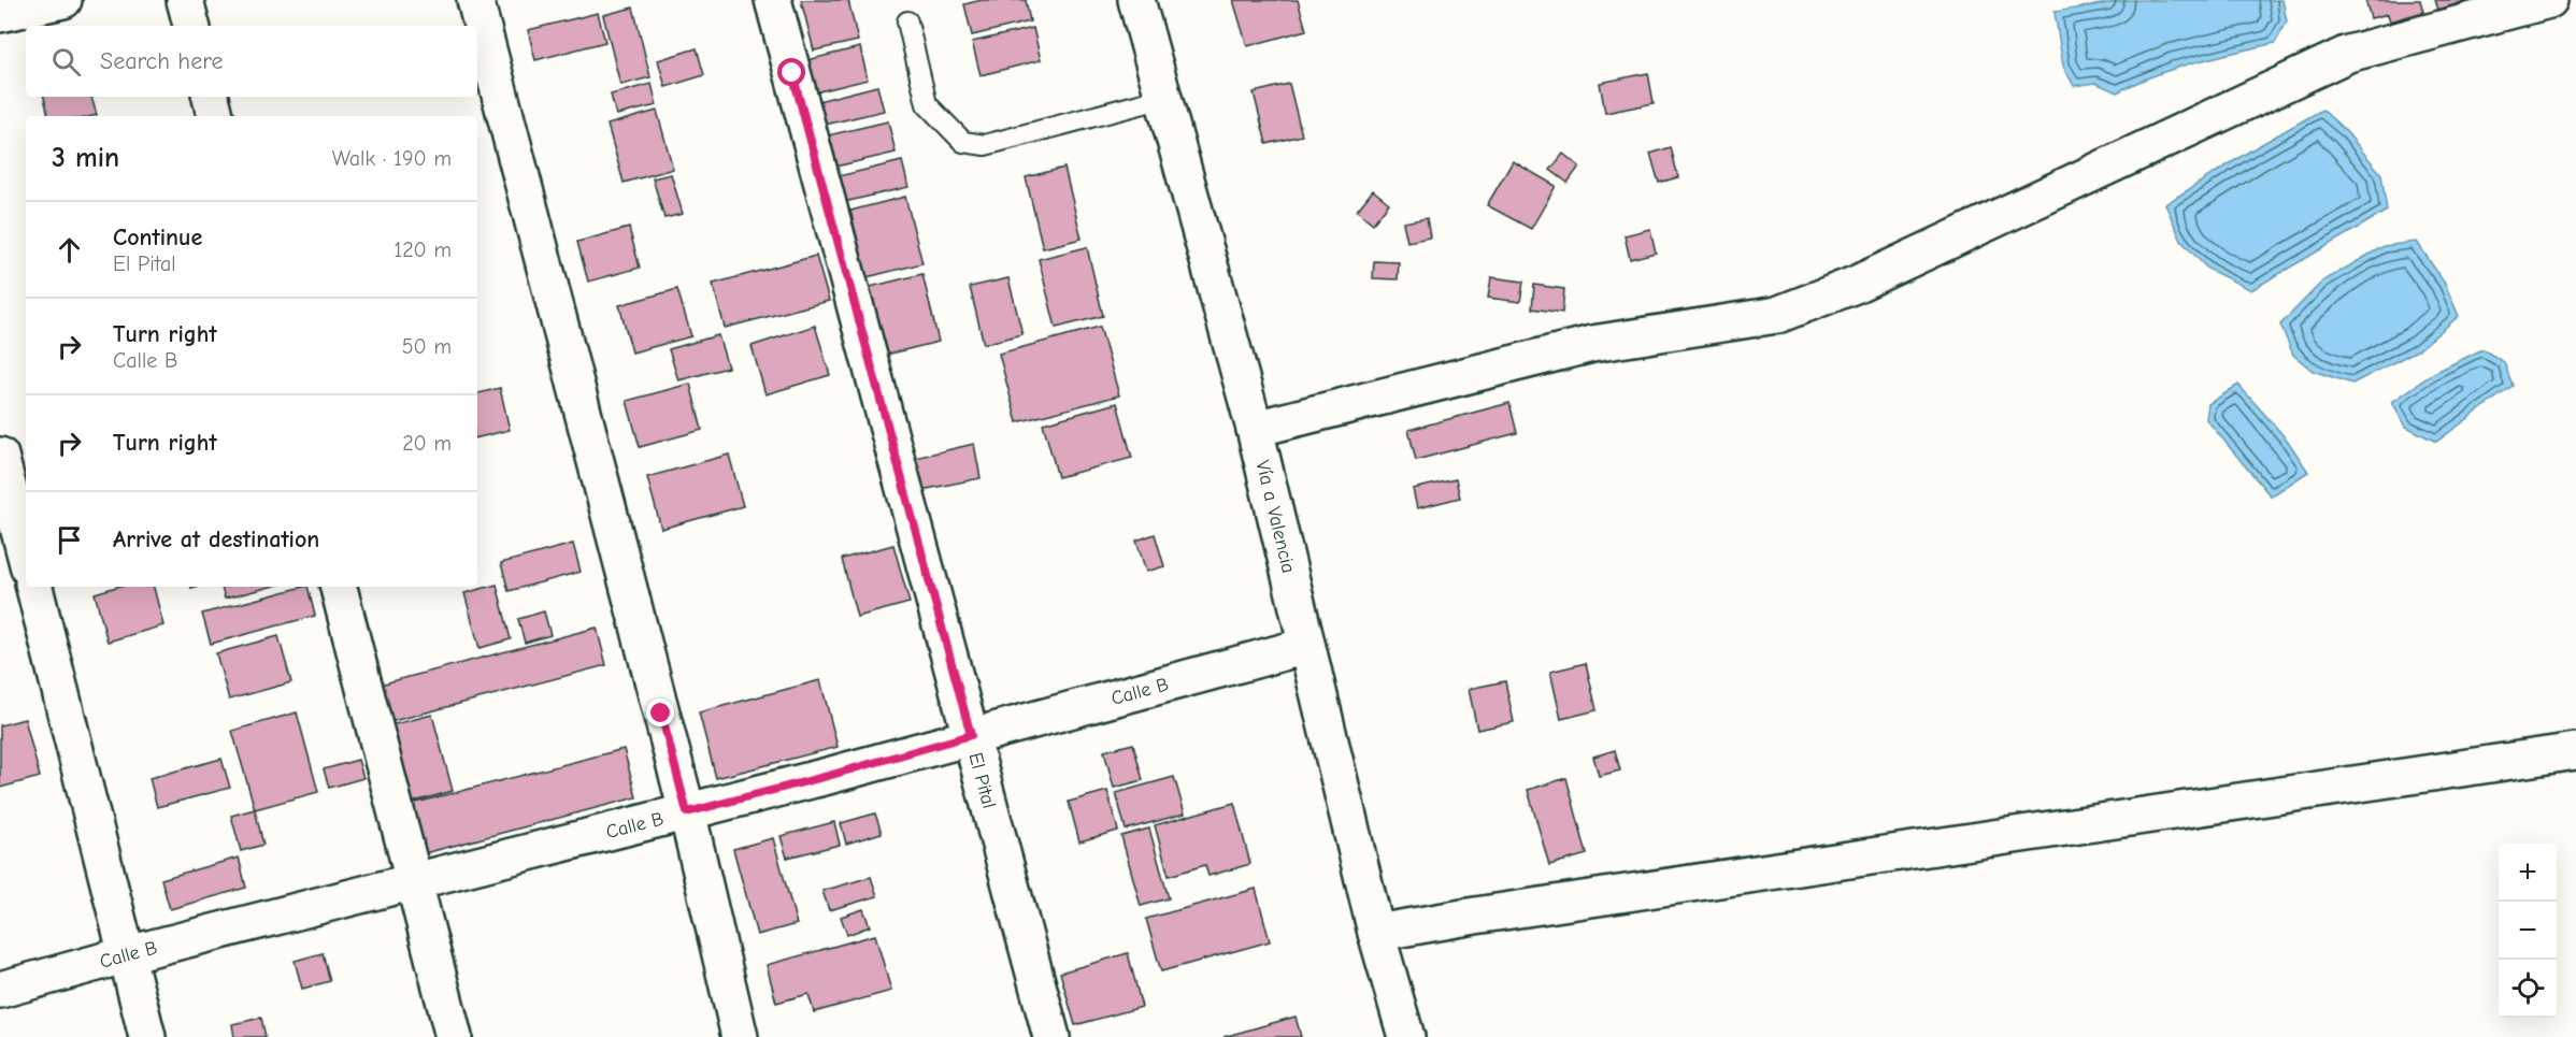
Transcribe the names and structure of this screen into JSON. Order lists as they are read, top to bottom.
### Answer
{
  "streets": {
    "main road": ["Vía a Valencia", "Calle B", "El Pital"]
  },
  "crossings": [
    ["Vía a Valencia", "Calle B"],
    ["Calle B", "El Pital"]
  ],
  "page": {
    "search": "Search here",
    "heading": ["3 min", "Walk · 190 m"],
    "list": [
      ["Continue", "El Pital", "120 m"],
      ["Turn right", "Calle B", "50 m"],
      ["Turn right", "20 m"],
      "Arrive at destination"
    ],
    "map_buttons": ["+", "−"]
  }
}
